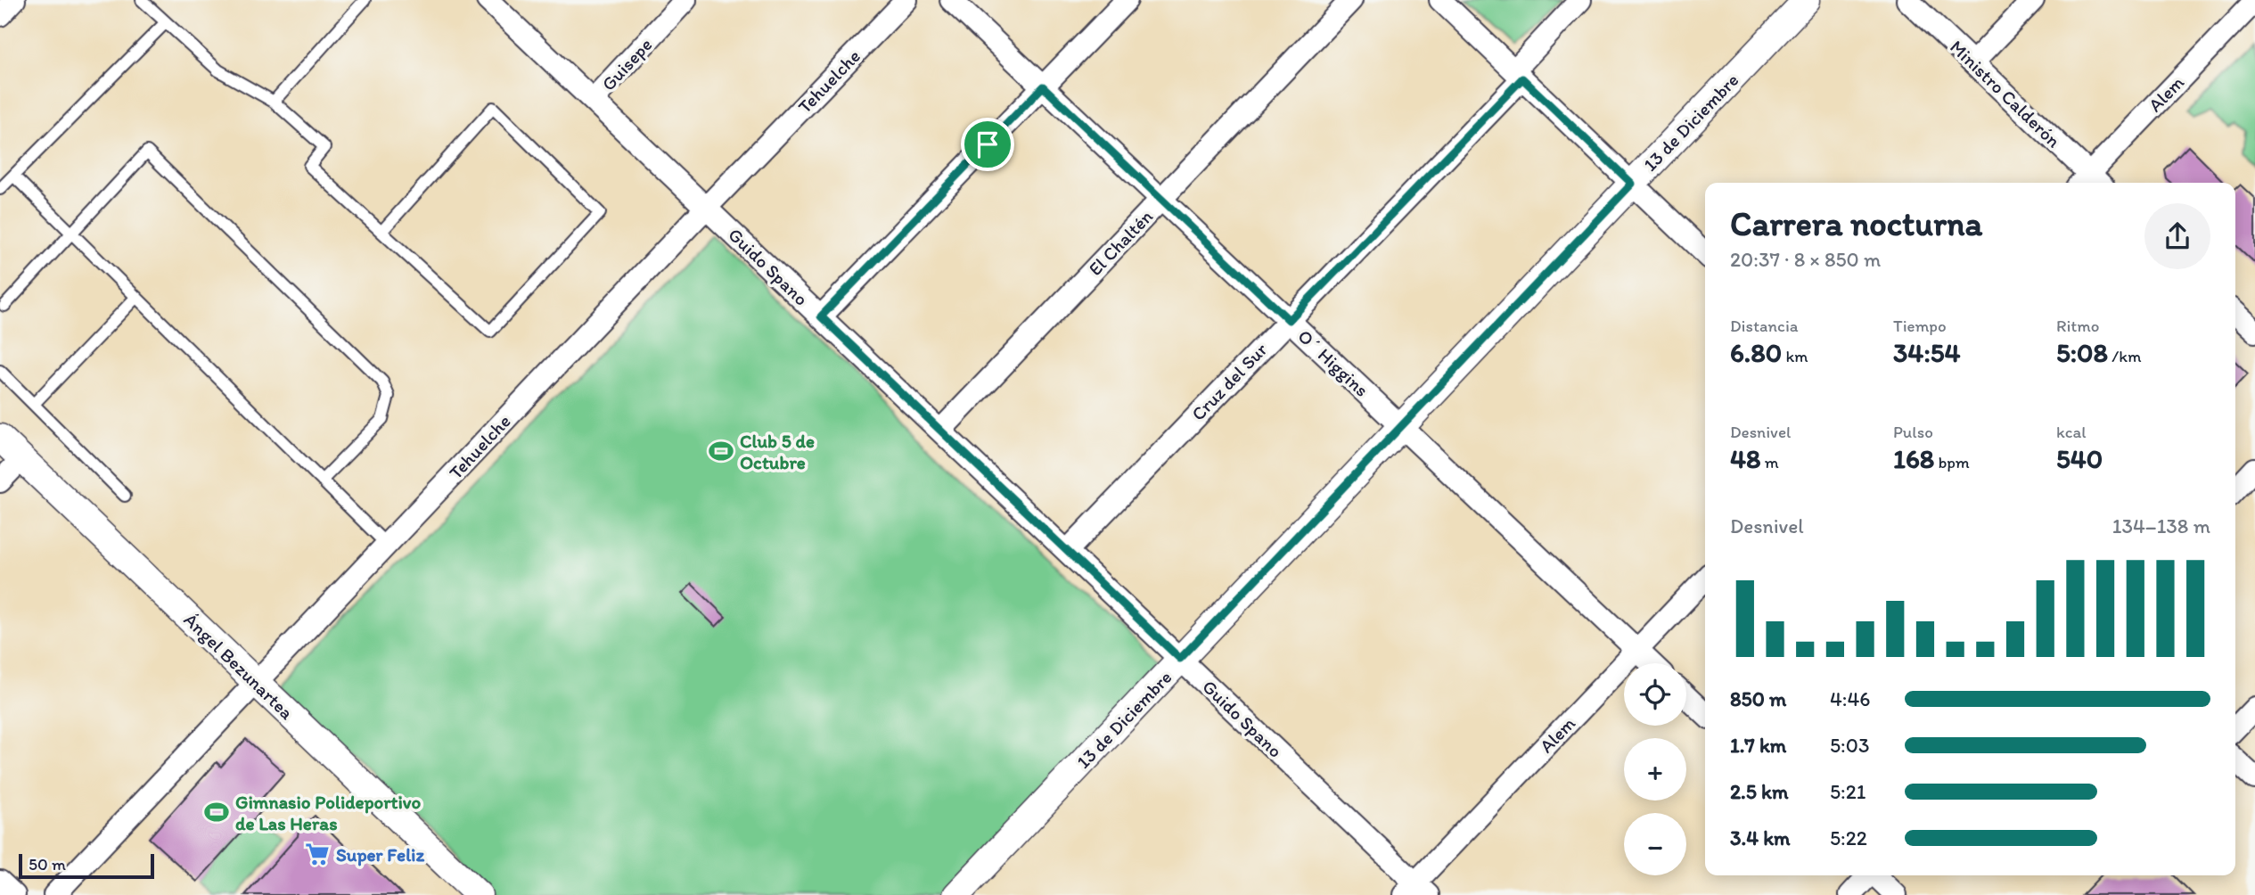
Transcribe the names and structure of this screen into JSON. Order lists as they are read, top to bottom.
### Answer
{
  "streets": {
    "street": [
      "Guisepe",
      "Tehuelche",
      "Ministro Calderón",
      "Alem",
      "13 de Diciembre",
      "El Chaltén",
      "Guido Spano",
      "O´ Higgins",
      "Cruz del Sur",
      "Ángel Bezunartea"
    ]
  },
  "crossings": [
    ["Guisepe", "Guido Spano"],
    ["Tehuelche", "Guido Spano"],
    ["Tehuelche", "Ángel Bezunartea"],
    ["Ministro Calderón", "Alem"],
    ["Alem", "Guido Spano"],
    ["Alem", "O´ Higgins"],
    ["13 de Diciembre", "Guido Spano"],
    ["13 de Diciembre", "O´ Higgins"],
    ["El Chaltén", "Guido Spano"],
    ["El Chaltén", "O´ Higgins"],
    ["Guido Spano", "Cruz del Sur"],
    ["O´ Higgins", "Cruz del Sur"]
  ],
  "places": {
    "sports": ["Club 5 de Octubre", "Gimnasio Polideportivo de Las Heras"],
    "supermarket": ["Super Feliz"]
  },
  "scale_bar": "50 m",
  "page": {
    "heading": ["Carrera nocturna", "20:37 · 8 × 850 m"],
    "stats": [
      ["Distancia", "6.80 km"],
      ["Tiempo", "34:54"],
      ["Ritmo", "5:08 /km"],
      ["Desnivel", "48 m"],
      ["Pulso", "168 bpm"],
      ["kcal", "540"]
    ],
    "chart": ["Desnivel", "134–138 m"],
    "map_buttons": ["+", "−"],
    "list": [
      {
        "name": "850 m",
        "note": "4:46"
      },
      {
        "name": "1.7 km",
        "note": "5:03"
      },
      {
        "name": "2.5 km",
        "note": "5:21"
      },
      {
        "name": "3.4 km",
        "note": "5:22"
      }
    ],
    "scale": "50 m"
  }
}
